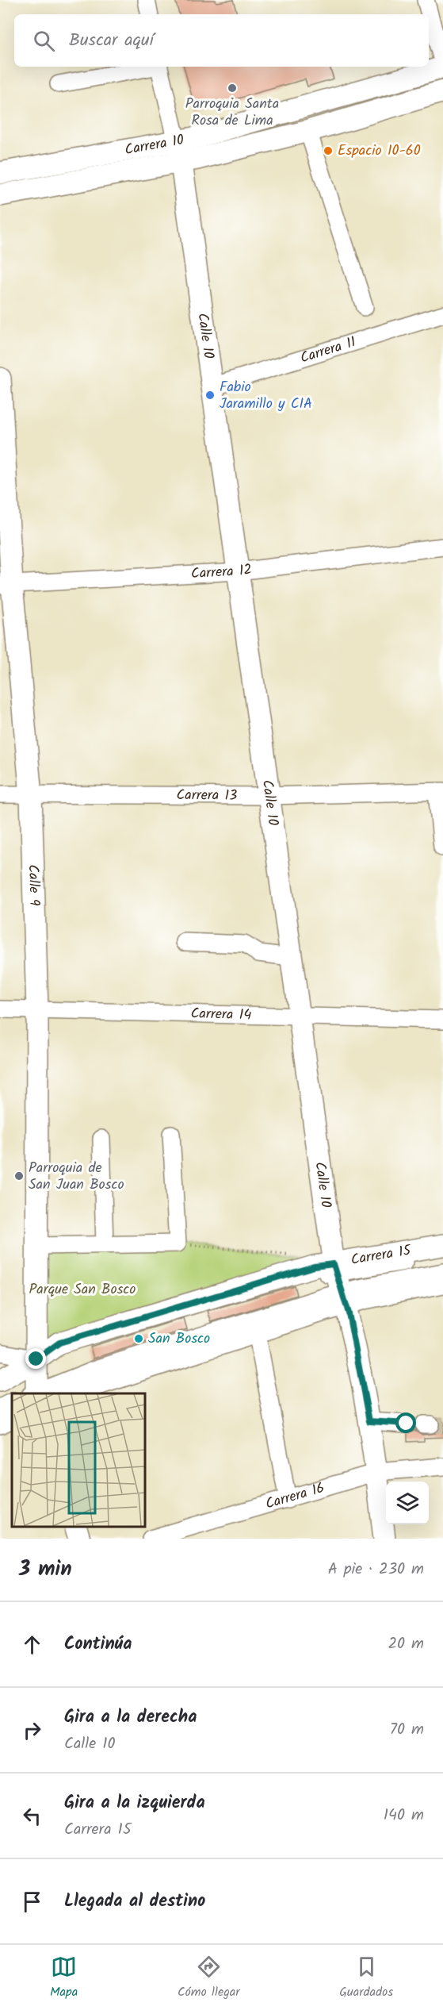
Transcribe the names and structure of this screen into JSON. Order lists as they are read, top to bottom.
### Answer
{
  "streets": {
    "main road": [
      "Carrera 10",
      "Calle 10",
      "Calle 9",
      "Carrera 15"
    ],
    "street": [
      "Carrera 11",
      "Carrera 12",
      "Carrera 13",
      "Carrera 14",
      "Carrera 16"
    ]
  },
  "crossings": [
    ["Carrera 10", "Calle 10"],
    ["Calle 10", "Carrera 11"],
    ["Calle 10", "Carrera 12"],
    ["Calle 10", "Carrera 13"],
    ["Calle 10", "Carrera 14"],
    ["Calle 10", "Carrera 15"],
    ["Calle 10", "Carrera 16"],
    ["Carrera 12", "Calle 9"],
    ["Carrera 13", "Calle 9"],
    ["Calle 9", "Carrera 14"],
    ["Calle 9", "Carrera 15"]
  ],
  "parks": ["Parque San Bosco"],
  "places": [
    "Parroquia Santa Rosa de Lima",
    "Espacio 10-60",
    "Fabio Jaramillo y CIA",
    "Parroquia de San Juan Bosco",
    "San Bosco"
  ],
  "page": {
    "search": "Buscar aquí",
    "heading": ["3 min", "A pie · 230 m"],
    "list": [
      ["Continúa", "20 m"],
      ["Gira a la derecha", "Calle 10", "70 m"],
      ["Gira a la izquierda", "Carrera 15", "140 m"],
      "Llegada al destino"
    ],
    "nav": ["Mapa", "Cómo llegar", "Guardados"]
  }
}
